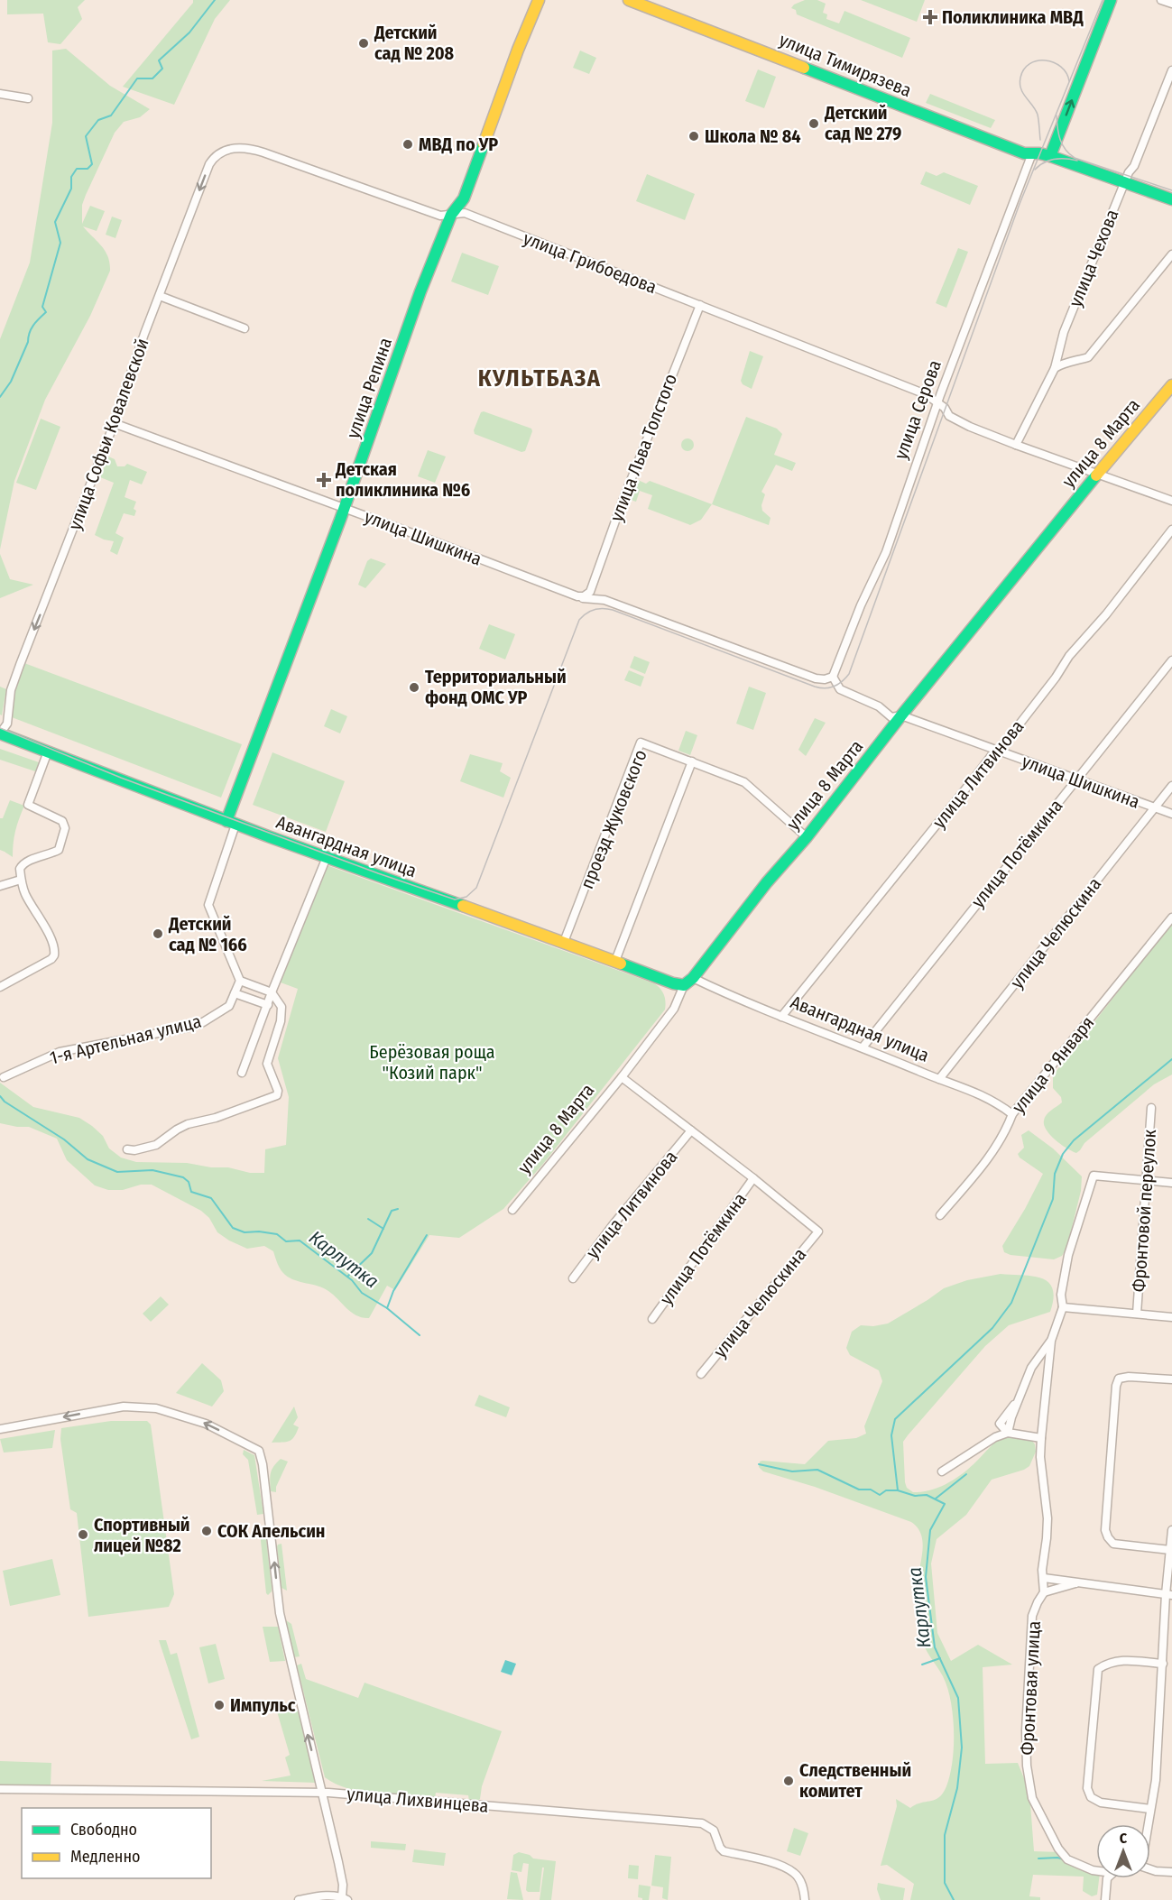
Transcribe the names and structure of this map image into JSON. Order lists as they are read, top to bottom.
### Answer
{
  "streets": {
    "street": [
      "улица Тимирязева",
      "улица Чехова",
      "улица Грибоедова",
      "улица Репина",
      "улица Серова",
      "улица Софьи Ковалевской",
      "улица 8 Марта",
      "улица Льва Толстого",
      "улица Шишкина",
      "улица Литвинова",
      "проезд Жуковского",
      "Авангардная улица",
      "улица Потёмкина",
      "улица Челюскина",
      "1-я Артельная улица",
      "улица 9 Января",
      "Фронтовой переулок",
      "Фронтовая улица",
      "улица Лихвинцева"
    ]
  },
  "crossings": [
    ["улица Тимирязева", "улица Чехова"],
    ["улица Тимирязева", "улица Серова"],
    ["улица Чехова", "улица Грибоедова"],
    ["улица Грибоедова", "улица Репина"],
    ["улица Грибоедова", "улица Серова"],
    ["улица Грибоедова", "улица Софьи Ковалевской"],
    ["улица Грибоедова", "улица Льва Толстого"],
    ["улица Репина", "улица Шишкина"],
    ["улица Репина", "Авангардная улица"],
    ["улица Серова", "улица Шишкина"],
    ["улица Софьи Ковалевской", "улица Шишкина"],
    ["улица Софьи Ковалевской", "Авангардная улица"],
    ["улица 8 Марта", "улица Шишкина"],
    ["улица 8 Марта", "проезд Жуковского"],
    ["улица 8 Марта", "Авангардная улица"],
    ["улица Льва Толстого", "улица Шишкина"],
    ["улица Шишкина", "улица Литвинова"],
    ["улица Шишкина", "улица Потёмкина"],
    ["улица Шишкина", "улица Челюскина"],
    ["улица Литвинова", "Авангардная улица"],
    ["проезд Жуковского", "Авангардная улица"],
    ["Авангардная улица", "улица Потёмкина"],
    ["Авангардная улица", "улица Челюскина"],
    ["Авангардная улица", "улица 9 Января"],
    ["улица Потёмкина", "улица Челюскина"],
    ["Фронтовой переулок", "Фронтовая улица"]
  ],
  "one_way": ["улица Софьи Ковалевской"],
  "districts": ["КУЛЬТБАЗА"],
  "water": ["Карлутка"],
  "parks": ["Берёзовая роща \"Козий парк\""],
  "places": {
    "health": ["Поликлиника МВД", "Детская поликлиника №6"],
    "other": [
      "Детский сад № 208",
      "Детский сад № 279",
      "Школа № 84",
      "МВД по УР",
      "Территориальный фонд ОМС УР",
      "Детский сад № 166",
      "СОК Апельсин",
      "Спортивный лицей №82",
      "Импульс",
      "Следственный комитет"
    ]
  },
  "legend": ["Свободно", "Медленно"],
  "north": "top"
}
